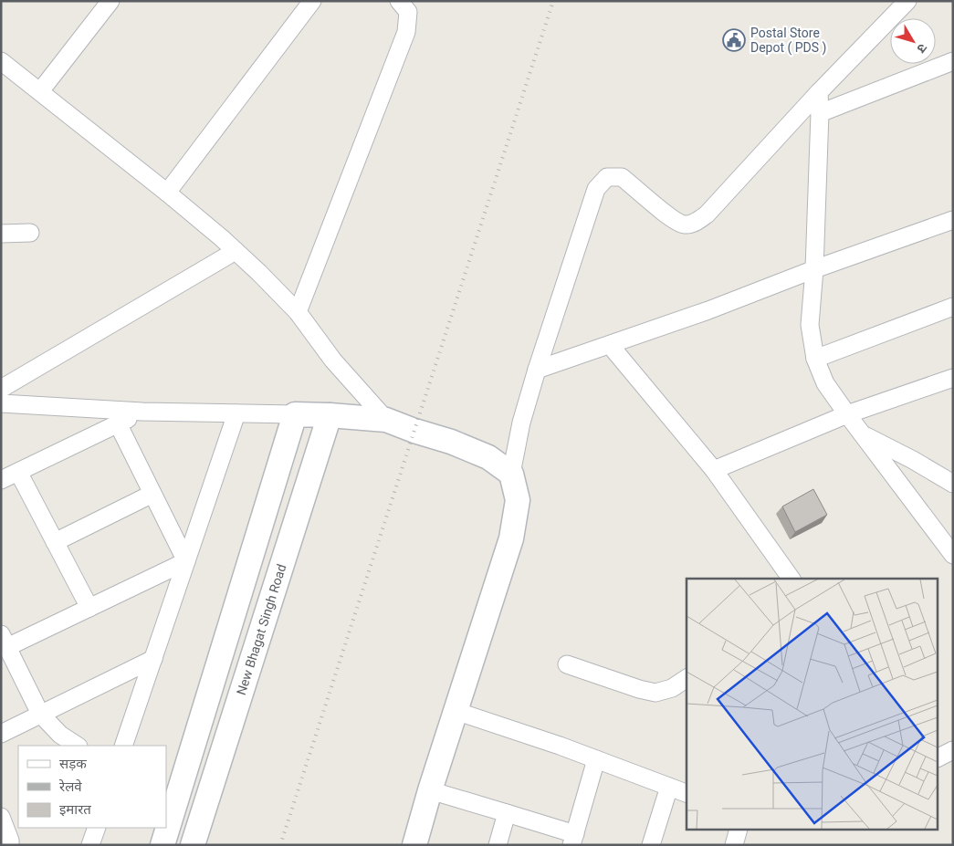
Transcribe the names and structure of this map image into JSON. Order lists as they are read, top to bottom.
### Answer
{
  "streets": {
    "street": ["New Bhagat Singh Road"]
  },
  "places": {
    "public building": ["Postal Store Depot ( PDS )"]
  },
  "legend": ["सड़क", "रेलवे", "इमारत"],
  "north": "bottom right"
}
